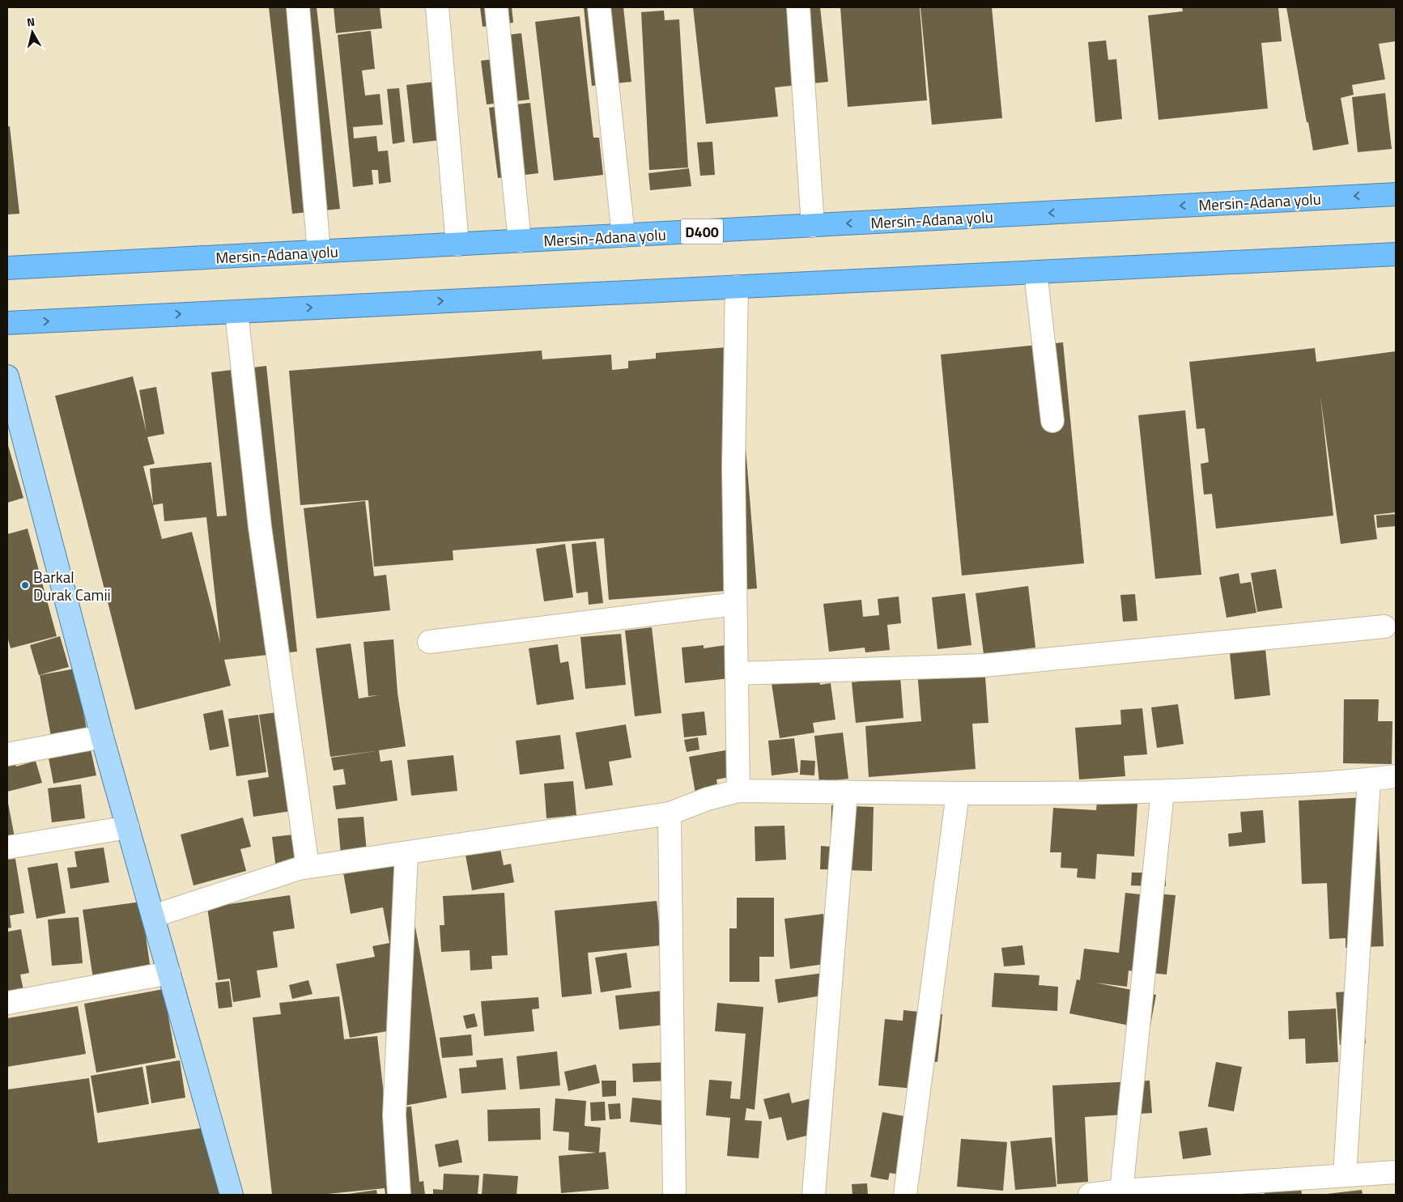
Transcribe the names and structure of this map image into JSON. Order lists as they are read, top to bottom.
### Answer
{
  "streets": {
    "highway": ["Mersin-Adana yolu", "D400"]
  },
  "places": ["Barkal Durak Camii"],
  "north": "top"
}
